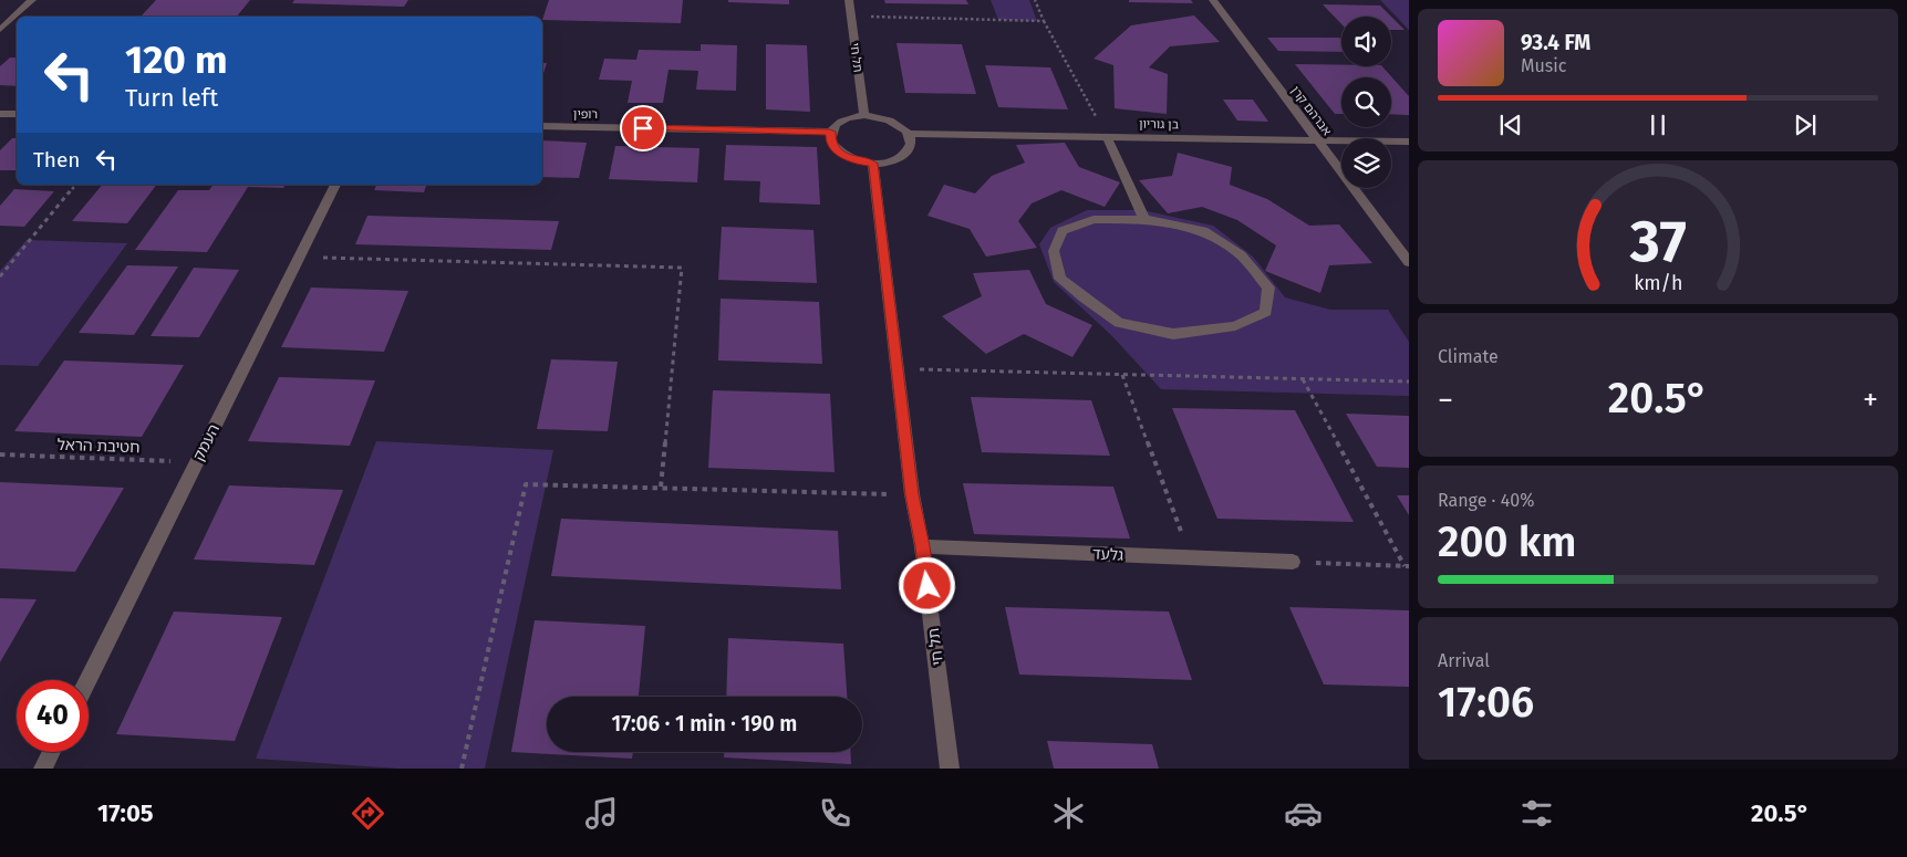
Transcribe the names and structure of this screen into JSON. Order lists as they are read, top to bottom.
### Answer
{
  "streets": {
    "street": [
      "תל חי",
      "אברהם קרן",
      "רופין",
      "בן גוריון",
      "העמק",
      "גלעד"
    ],
    "path": ["חטיבת הראל"]
  },
  "crossings": [
    ["תל חי", "רופין"],
    ["תל חי", "בן גוריון"],
    ["תל חי", "גלעד"],
    ["אברהם קרן", "בן גוריון"],
    ["רופין", "בן גוריון"],
    ["העמק", "חטיבת הראל"]
  ],
  "page": {
    "turn": ["120 m", "Turn left"],
    "song": ["93.4 FM", "Music"],
    "then": "Then",
    "tile": [
      "Climate",
      ["Range · 40%", "200 km"],
      ["Arrival", "17:06"]
    ],
    "heat": ["−", "20.5°", "+"],
    "limit": "40",
    "trip": "17:06 · 1 min · 190 m",
    "tabs": ["17:05", "20.5°"],
    "gauge": ["37", "km/h"]
  }
}
